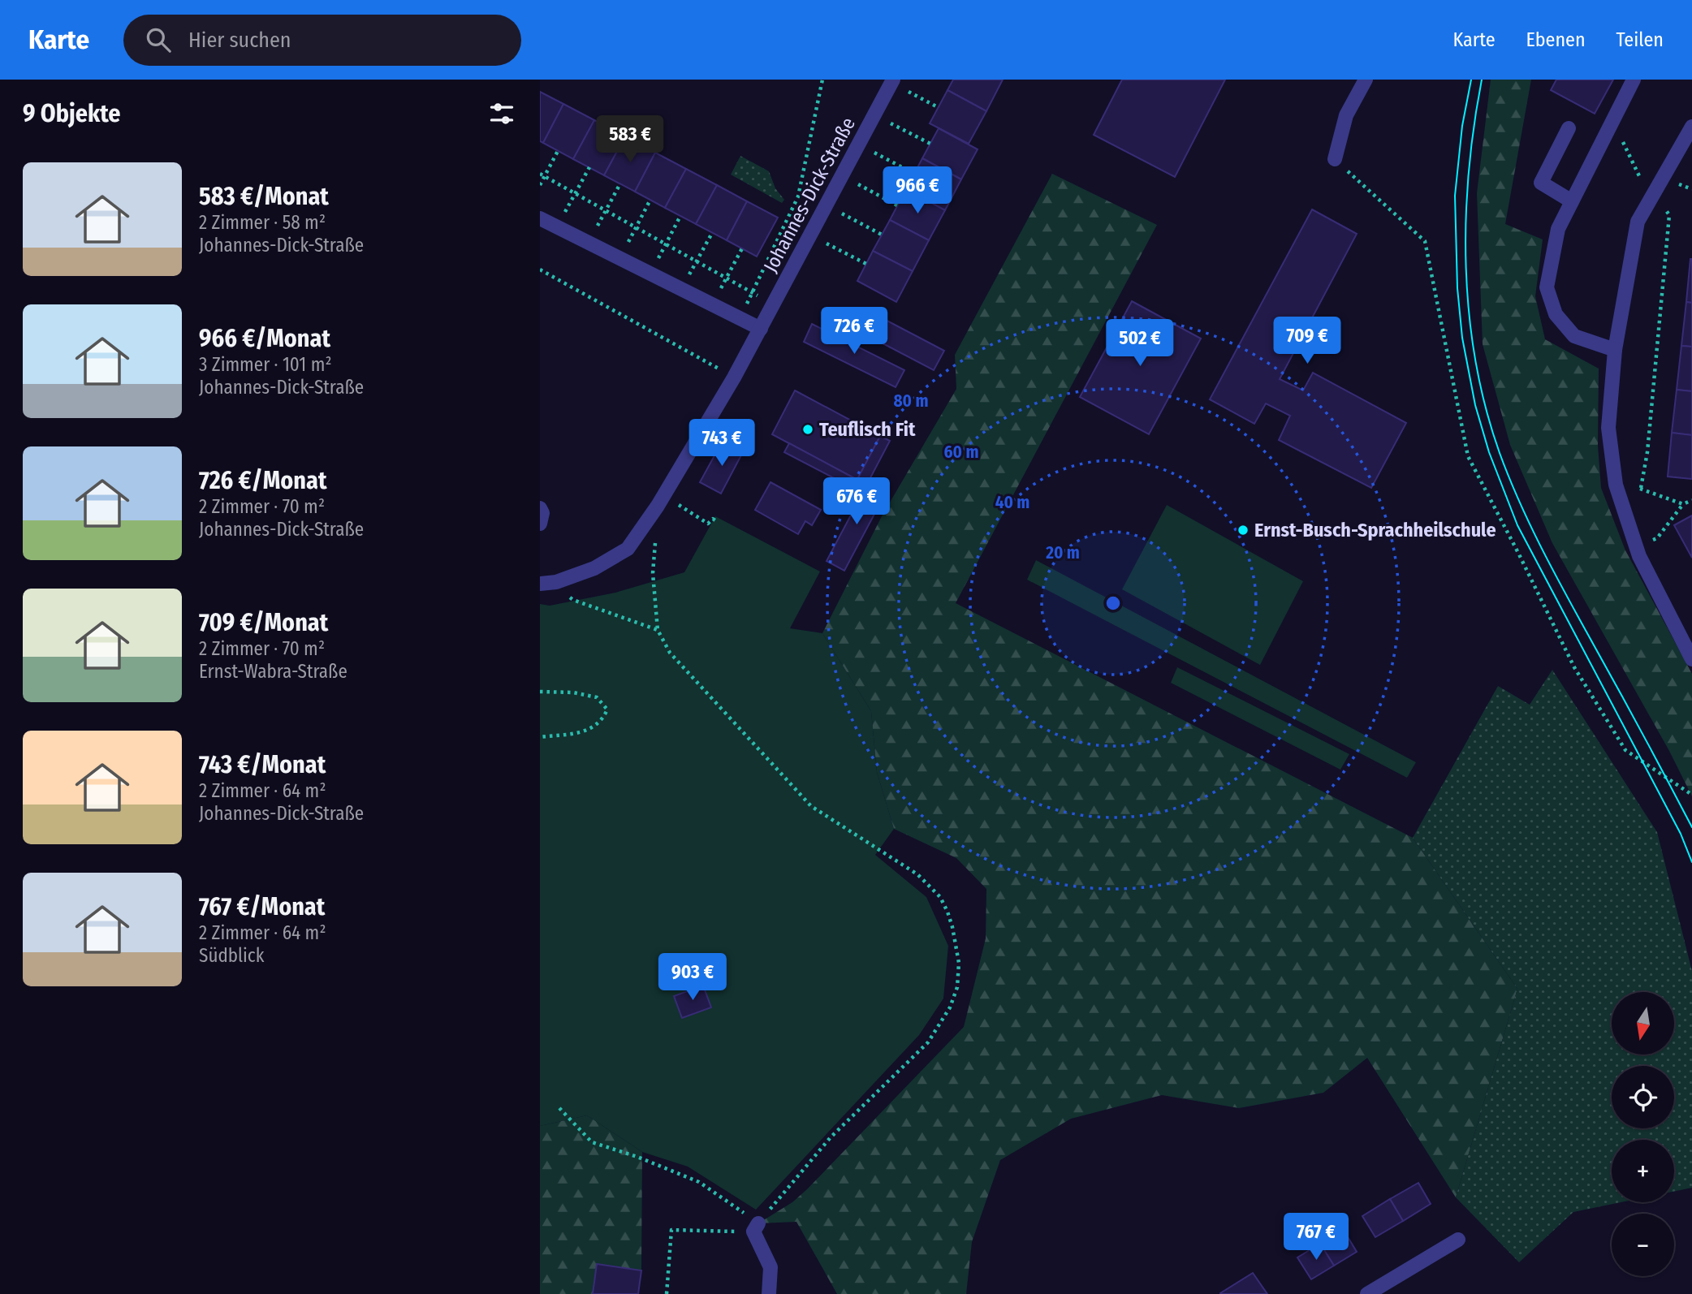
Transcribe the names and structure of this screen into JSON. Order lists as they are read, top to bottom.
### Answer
{
  "streets": {
    "street": ["Johannes-Dick-Straße"]
  },
  "places": ["Teuflisch Fit", "Ernst-Busch-Sprachheilschule"],
  "north": "bottom",
  "page": {
    "header": "Karte",
    "search": "Hier suchen",
    "nav": ["Karte", "Ebenen", "Teilen"],
    "heading": "9 Objekte",
    "price": [
      "583 €",
      "966 €",
      "726 €",
      "709 €",
      "502 €",
      "743 €",
      "676 €",
      "903 €",
      "767 €"
    ],
    "list": [
      {
        "name": "583 €/Monat",
        "note": "2 Zimmer · 58 m² · Johannes-Dick-Straße"
      },
      {
        "name": "966 €/Monat",
        "note": "3 Zimmer · 101 m² · Johannes-Dick-Straße"
      },
      {
        "name": "726 €/Monat",
        "note": "2 Zimmer · 70 m² · Johannes-Dick-Straße"
      },
      {
        "name": "709 €/Monat",
        "note": "2 Zimmer · 70 m² · Ernst-Wabra-Straße"
      },
      {
        "name": "743 €/Monat",
        "note": "2 Zimmer · 64 m² · Johannes-Dick-Straße"
      },
      {
        "name": "767 €/Monat",
        "note": "2 Zimmer · 64 m² · Südblick"
      }
    ],
    "map_buttons": ["+", "−"]
  },
  "rings": [
    "80 m",
    "60 m",
    "40 m",
    "20 m"
  ]
}
